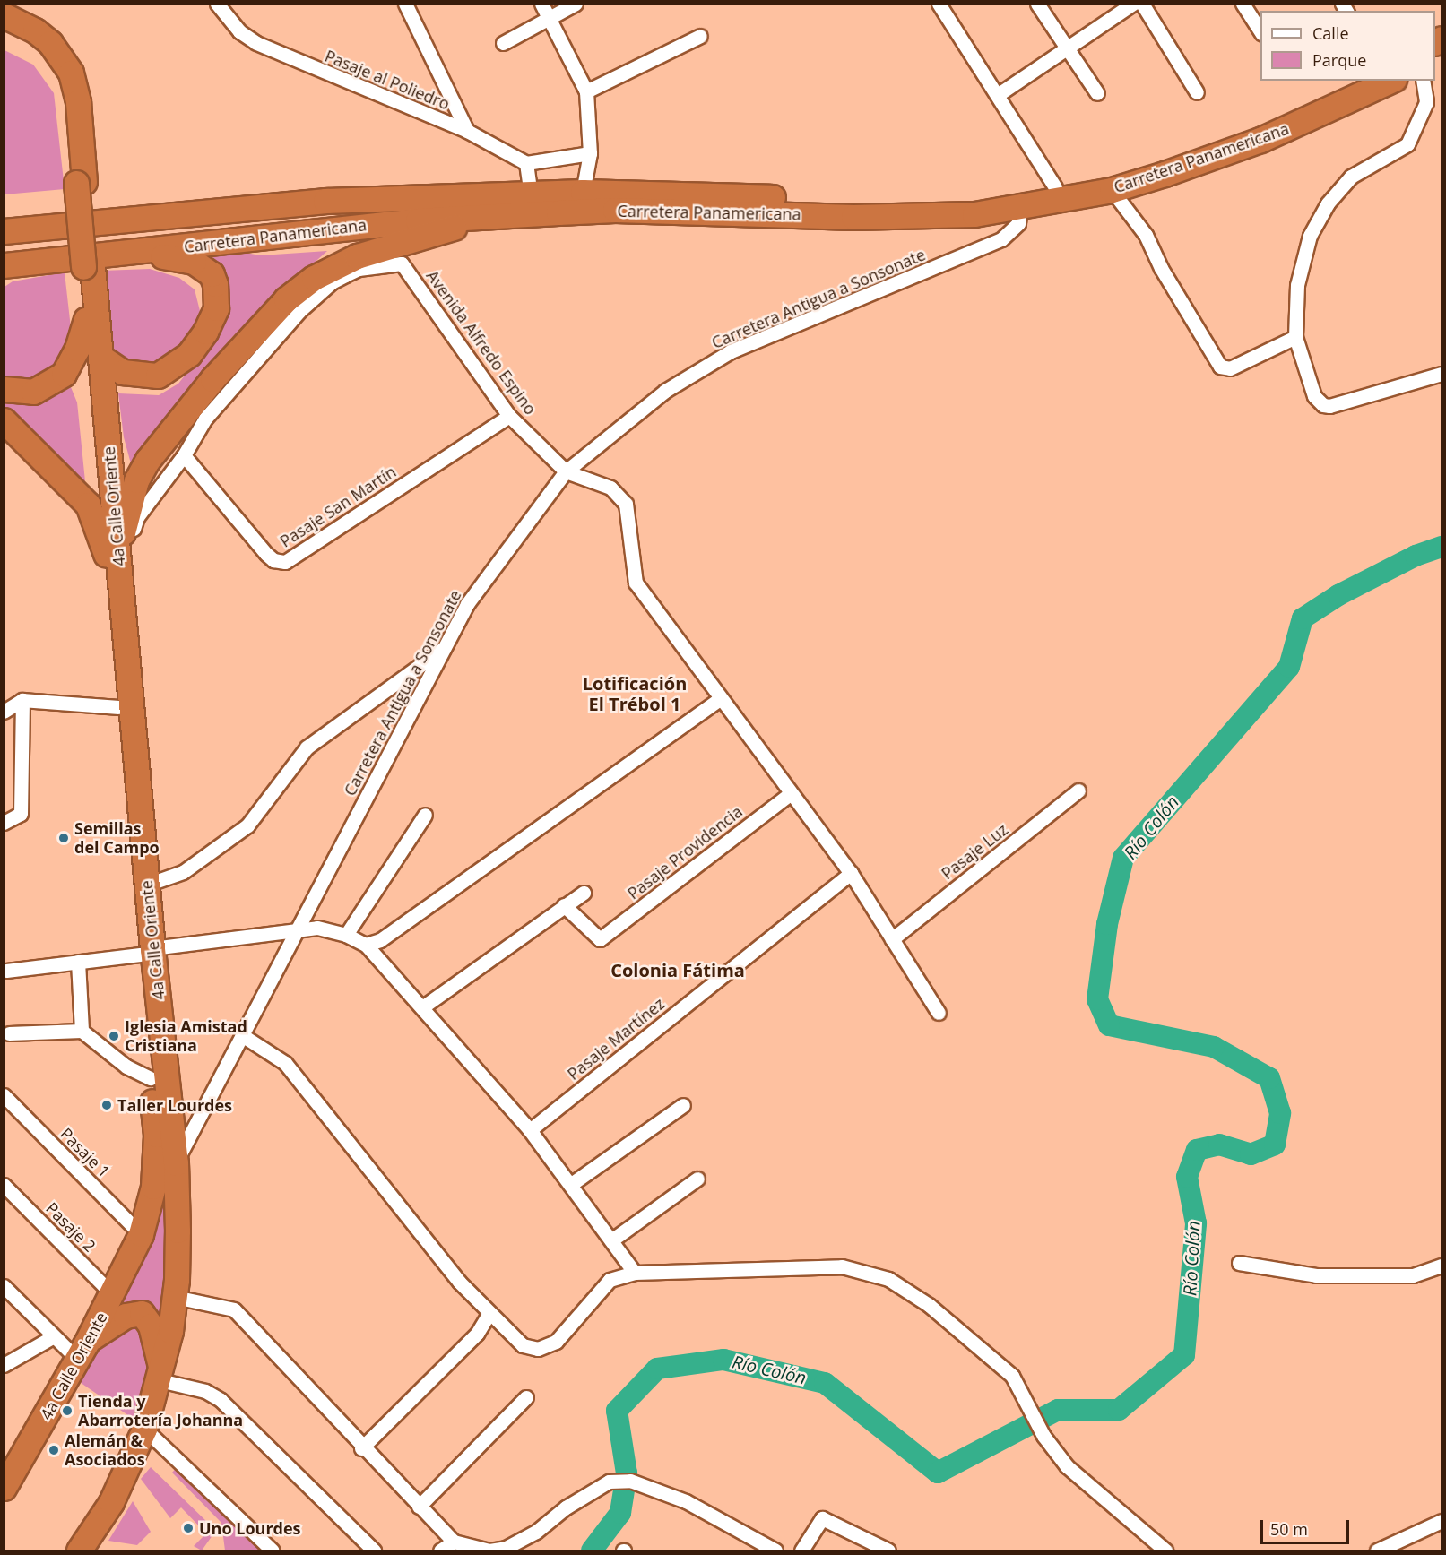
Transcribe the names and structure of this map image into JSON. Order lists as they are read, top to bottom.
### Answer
{
  "streets": {
    "highway": ["Carretera Panamericana", "4a Calle Oriente"],
    "street": [
      "Pasaje al Poliedro",
      "Carretera Antigua a Sonsonate",
      "Avenida Alfredo Espino",
      "Pasaje San Martín",
      "Pasaje Luz",
      "Pasaje Providencia",
      "Pasaje Martínez",
      "Pasaje 1",
      "Pasaje 2"
    ]
  },
  "crossings": [
    ["Carretera Panamericana", "Carretera Antigua a Sonsonate"],
    ["Carretera Panamericana", "4a Calle Oriente"],
    ["Carretera Antigua a Sonsonate", "Avenida Alfredo Espino"],
    ["Carretera Antigua a Sonsonate", "4a Calle Oriente"],
    ["Avenida Alfredo Espino", "Pasaje San Martín"],
    ["4a Calle Oriente", "Pasaje 1"],
    ["4a Calle Oriente", "Pasaje 2"]
  ],
  "districts": ["Lotificación El Trébol 1", "Colonia Fátima"],
  "water": ["Río Colón"],
  "places": [
    "Semillas del Campo",
    "Iglesia Amistad Cristiana",
    "Taller Lourdes",
    "Tienda y Abarrotería Johanna",
    "Alemán & Asociados",
    "Uno Lourdes"
  ],
  "legend": ["Calle", "Parque"],
  "scale_bar": "50 m"
}
